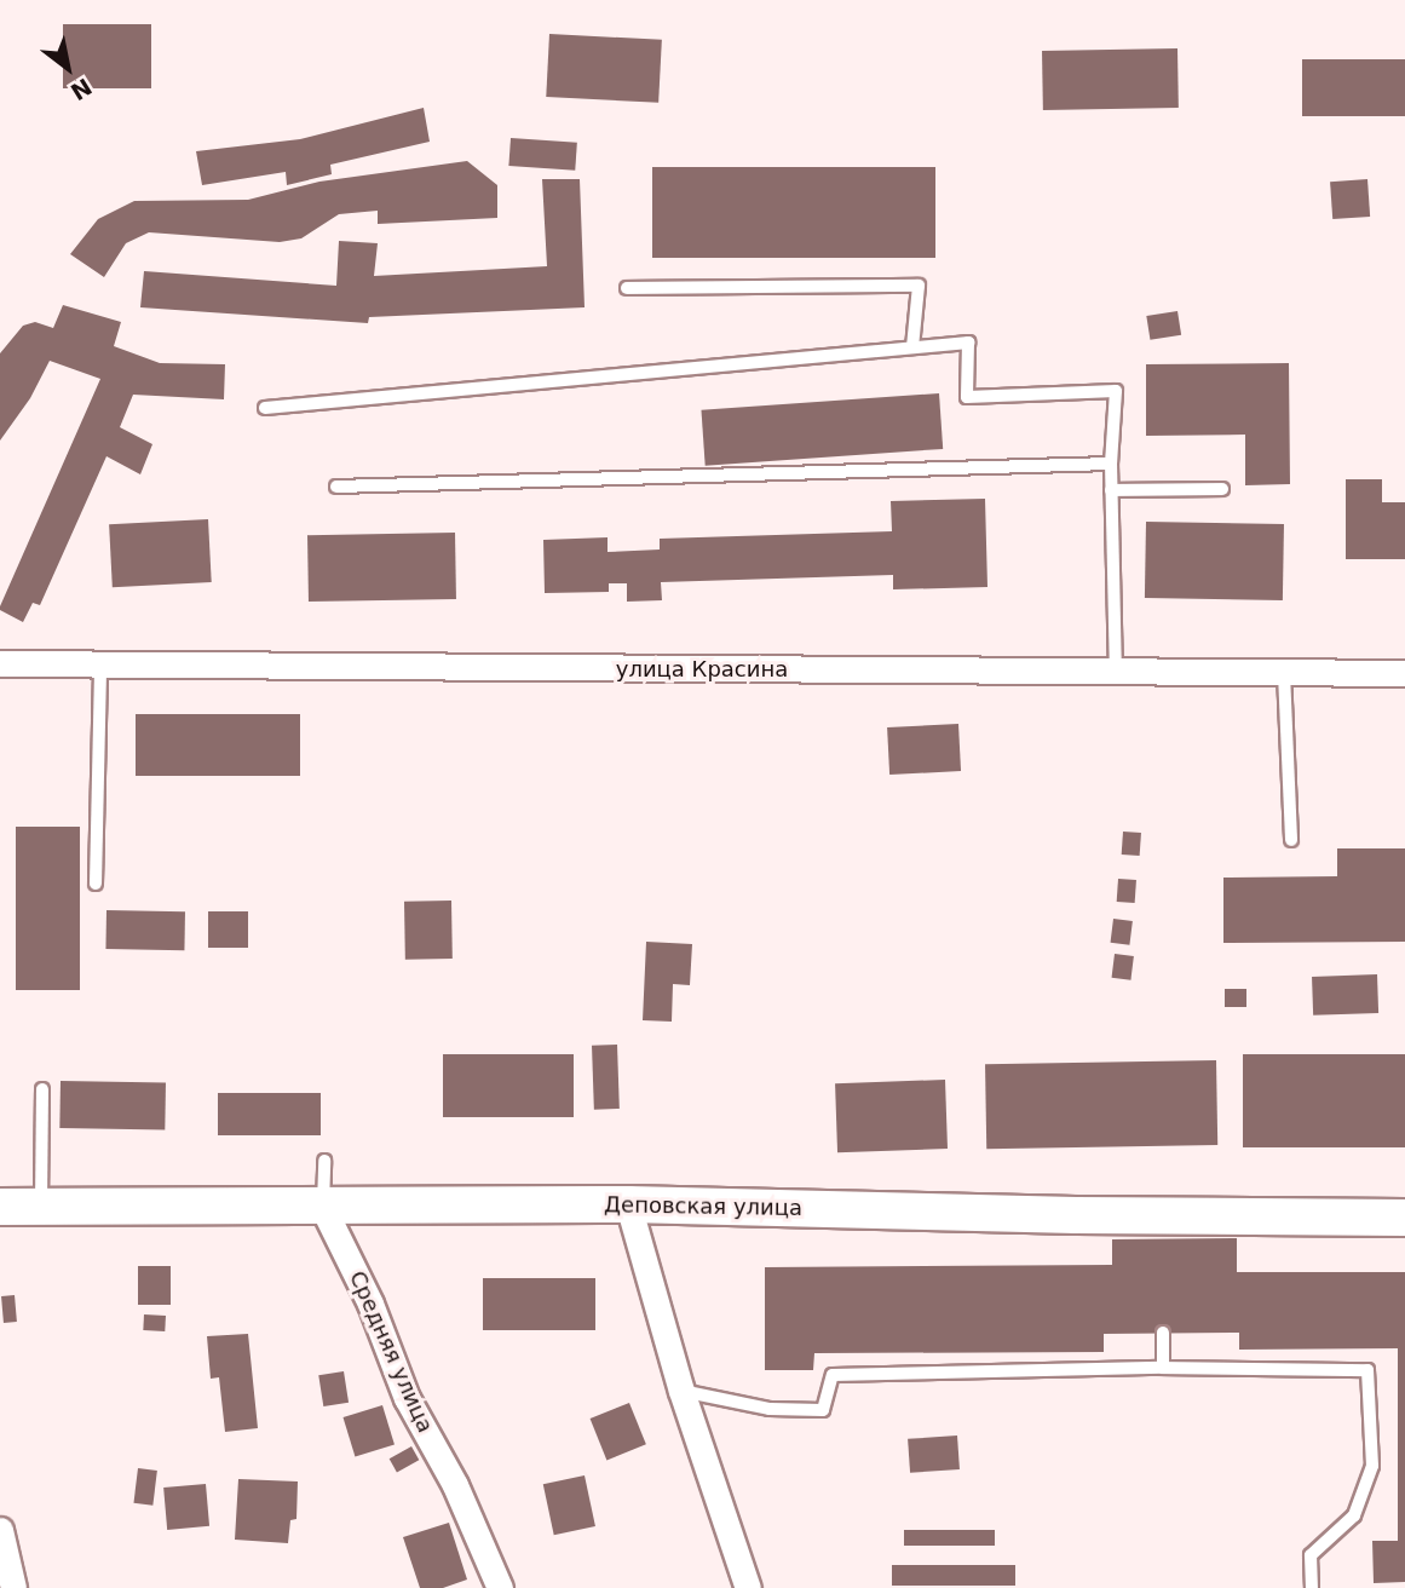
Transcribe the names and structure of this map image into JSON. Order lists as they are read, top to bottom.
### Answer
{
  "streets": {
    "main road": ["Деповская улица"],
    "street": ["улица Красина", "Средняя улица"]
  },
  "crossings": [
    ["Деповская улица", "Средняя улица"]
  ],
  "north": "bottom right"
}
